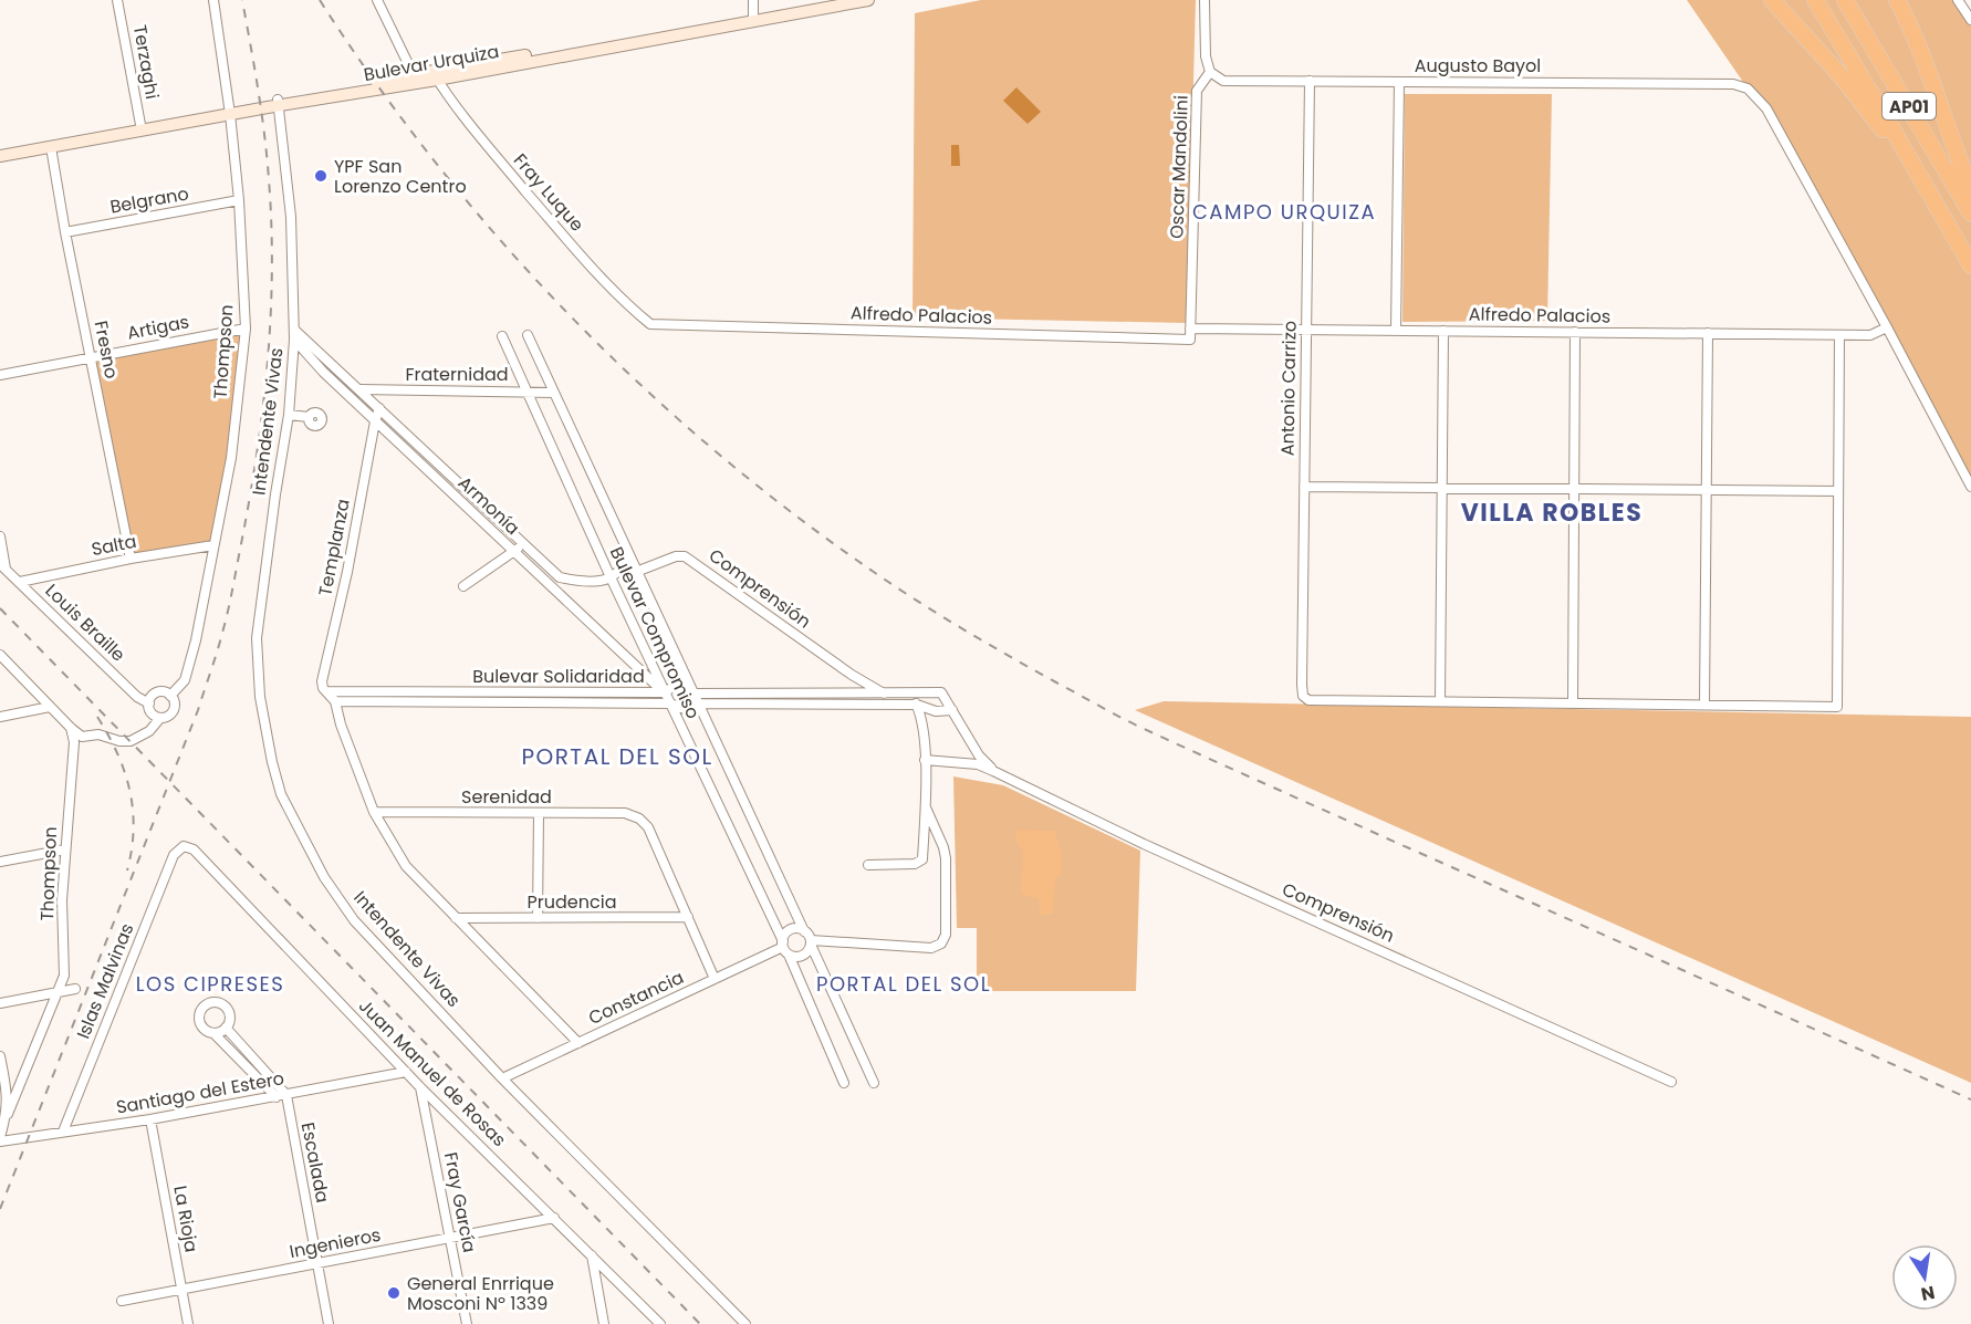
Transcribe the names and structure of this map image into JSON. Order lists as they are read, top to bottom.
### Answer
{
  "streets": {
    "highway": ["AP01"],
    "main road": ["Bulevar Urquiza"],
    "street": [
      "Terzaghi",
      "Augusto Bayol",
      "Oscar Mandolini",
      "Fray Luque",
      "Belgrano",
      "Alfredo Palacios",
      "Artigas",
      "Fresno",
      "Thompson",
      "Fraternidad",
      "Antonio Carrizo",
      "Intendente Vivas",
      "Armonía",
      "Salta",
      "Templanza",
      "Comprensión",
      "Louis Braille",
      "Bulevar Compromiso",
      "Bulevar Solidaridad",
      "Serenidad",
      "Prudencia",
      "Islas Malvinas",
      "Constancia",
      "Juan Manuel de Rosas",
      "Santiago del Estero",
      "Escalada",
      "Fray García",
      "La Rioja",
      "Ingenieros"
    ]
  },
  "crossings": [
    ["Terzaghi", "Bulevar Urquiza"],
    ["Bulevar Urquiza", "Fray Luque"],
    ["Bulevar Urquiza", "Fresno"],
    ["Bulevar Urquiza", "Thompson"],
    ["Bulevar Urquiza", "Intendente Vivas"],
    ["Augusto Bayol", "Oscar Mandolini"],
    ["Augusto Bayol", "Alfredo Palacios"],
    ["Augusto Bayol", "Antonio Carrizo"],
    ["Oscar Mandolini", "Alfredo Palacios"],
    ["Fray Luque", "Alfredo Palacios"],
    ["Belgrano", "Fresno"],
    ["Belgrano", "Thompson"],
    ["Alfredo Palacios", "Antonio Carrizo"],
    ["Artigas", "Fresno"],
    ["Artigas", "Thompson"],
    ["Fresno", "Salta"],
    ["Thompson", "Salta"],
    ["Thompson", "Louis Braille"],
    ["Thompson", "Santiago del Estero"],
    ["Fraternidad", "Armonía"],
    ["Fraternidad", "Bulevar Compromiso"],
    ["Intendente Vivas", "Armonía"],
    ["Intendente Vivas", "Constancia"],
    ["Armonía", "Templanza"],
    ["Armonía", "Comprensión"],
    ["Armonía", "Bulevar Compromiso"],
    ["Armonía", "Bulevar Solidaridad"],
    ["Salta", "Louis Braille"],
    ["Templanza", "Bulevar Solidaridad"],
    ["Comprensión", "Bulevar Compromiso"],
    ["Comprensión", "Bulevar Solidaridad"],
    ["Bulevar Compromiso", "Bulevar Solidaridad"],
    ["Bulevar Compromiso", "Constancia"],
    ["Serenidad", "Prudencia"],
    ["Islas Malvinas", "Juan Manuel de Rosas"],
    ["Islas Malvinas", "Santiago del Estero"],
    ["Juan Manuel de Rosas", "Santiago del Estero"],
    ["Juan Manuel de Rosas", "Fray García"],
    ["Juan Manuel de Rosas", "Ingenieros"],
    ["Santiago del Estero", "Escalada"],
    ["Santiago del Estero", "La Rioja"],
    ["Escalada", "Ingenieros"],
    ["Fray García", "Ingenieros"],
    ["La Rioja", "Ingenieros"]
  ],
  "districts": [
    "CAMPO URQUIZA",
    "VILLA ROBLES",
    "PORTAL DEL SOL",
    "LOS CIPRESES",
    "PORTAL DEL SOL"
  ],
  "places": ["YPF San Lorenzo Centro", "General Enrrique Mosconi Nº 1339"],
  "north": "bottom"
}
